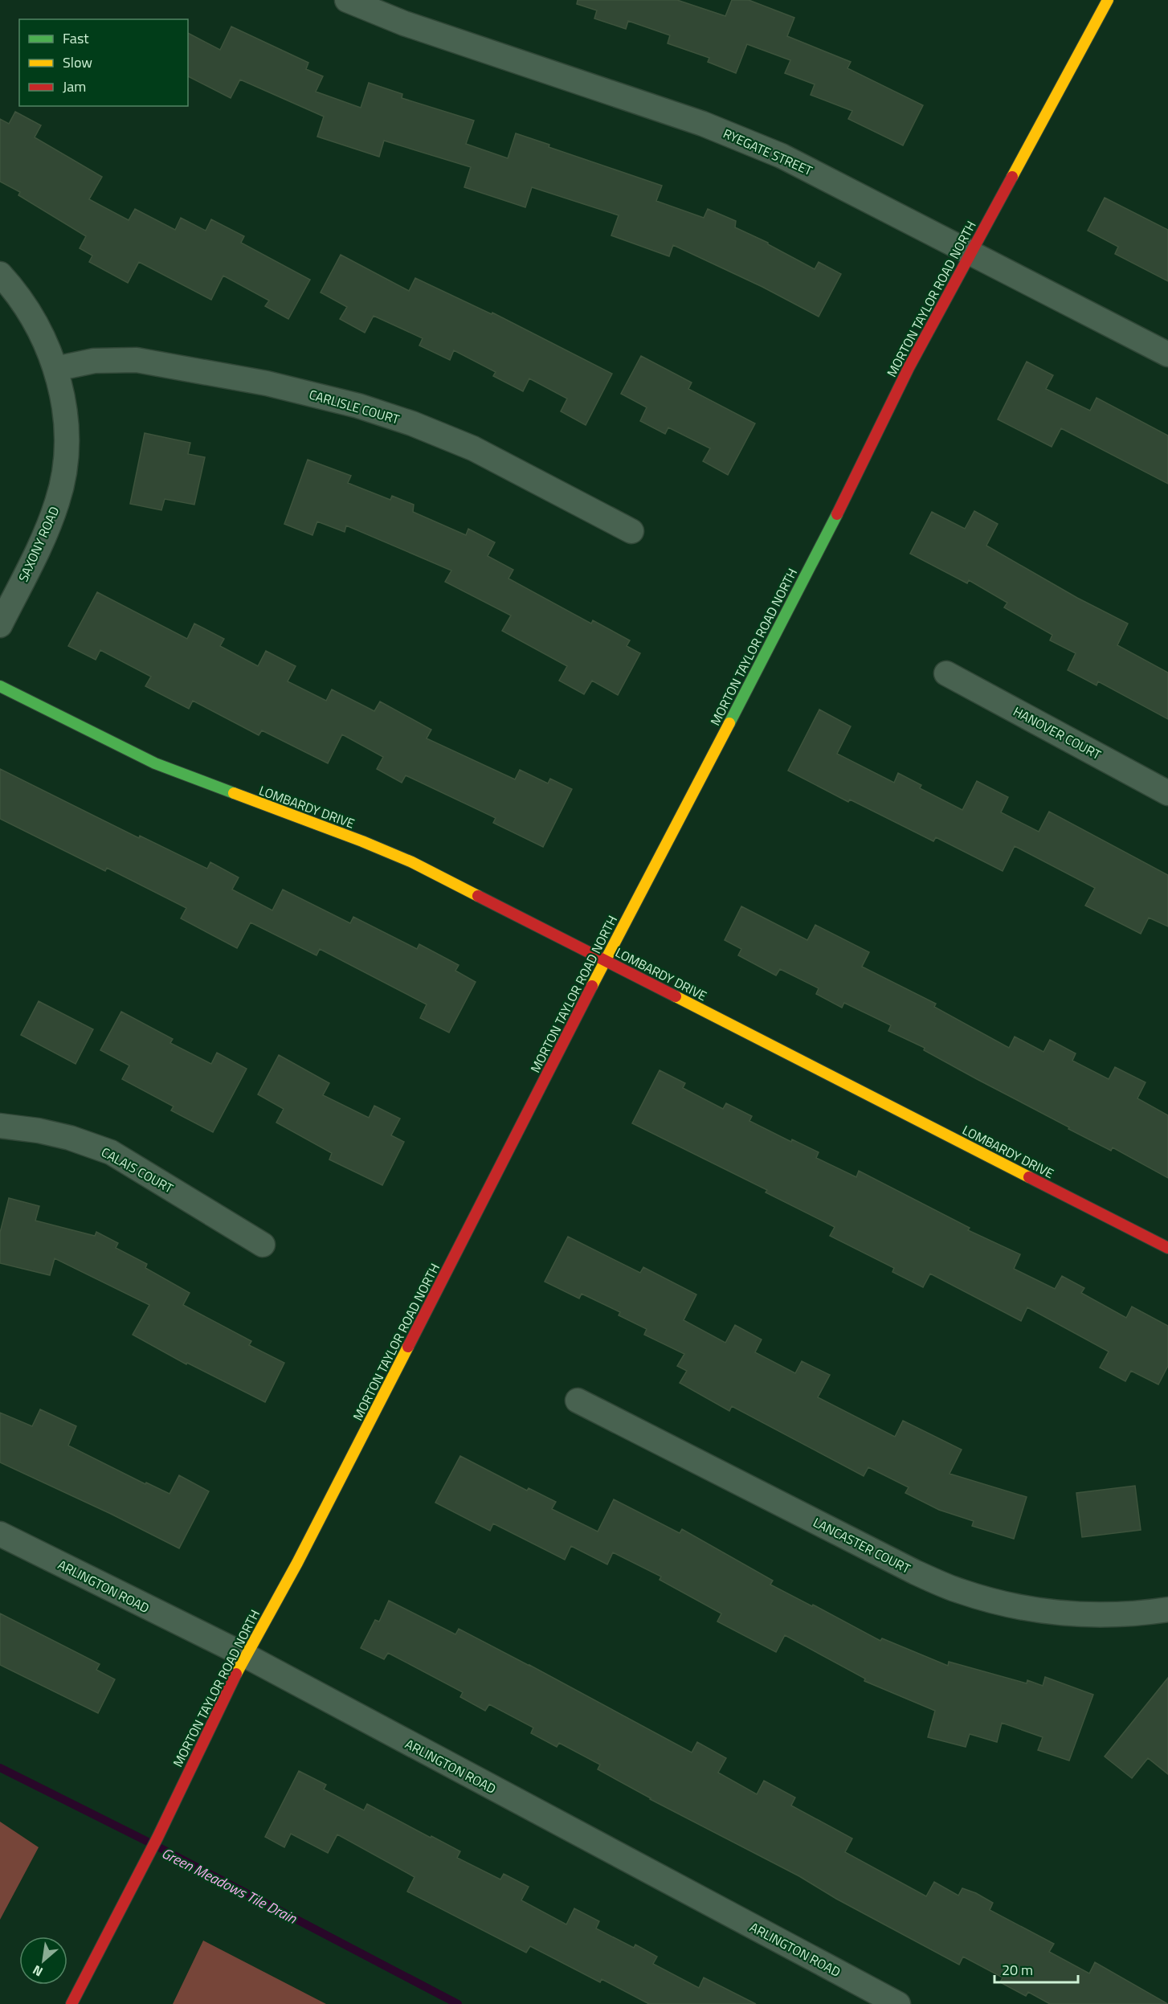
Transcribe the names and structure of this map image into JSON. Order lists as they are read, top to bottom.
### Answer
{
  "streets": {
    "street": [
      "RYEGATE STREET",
      "MORTON TAYLOR ROAD NORTH",
      "CARLISLE COURT",
      "SAXONY ROAD",
      "HANOVER COURT",
      "LOMBARDY DRIVE",
      "CALAIS COURT",
      "LANCASTER COURT",
      "ARLINGTON ROAD"
    ]
  },
  "crossings": [
    ["RYEGATE STREET", "MORTON TAYLOR ROAD NORTH"],
    ["MORTON TAYLOR ROAD NORTH", "LOMBARDY DRIVE"],
    ["MORTON TAYLOR ROAD NORTH", "ARLINGTON ROAD"],
    ["CARLISLE COURT", "SAXONY ROAD"]
  ],
  "water": ["Green Meadows Tile Drain"],
  "legend": ["Fast", "Slow", "Jam"],
  "scale_bar": "20 m",
  "north": "bottom left"
}
